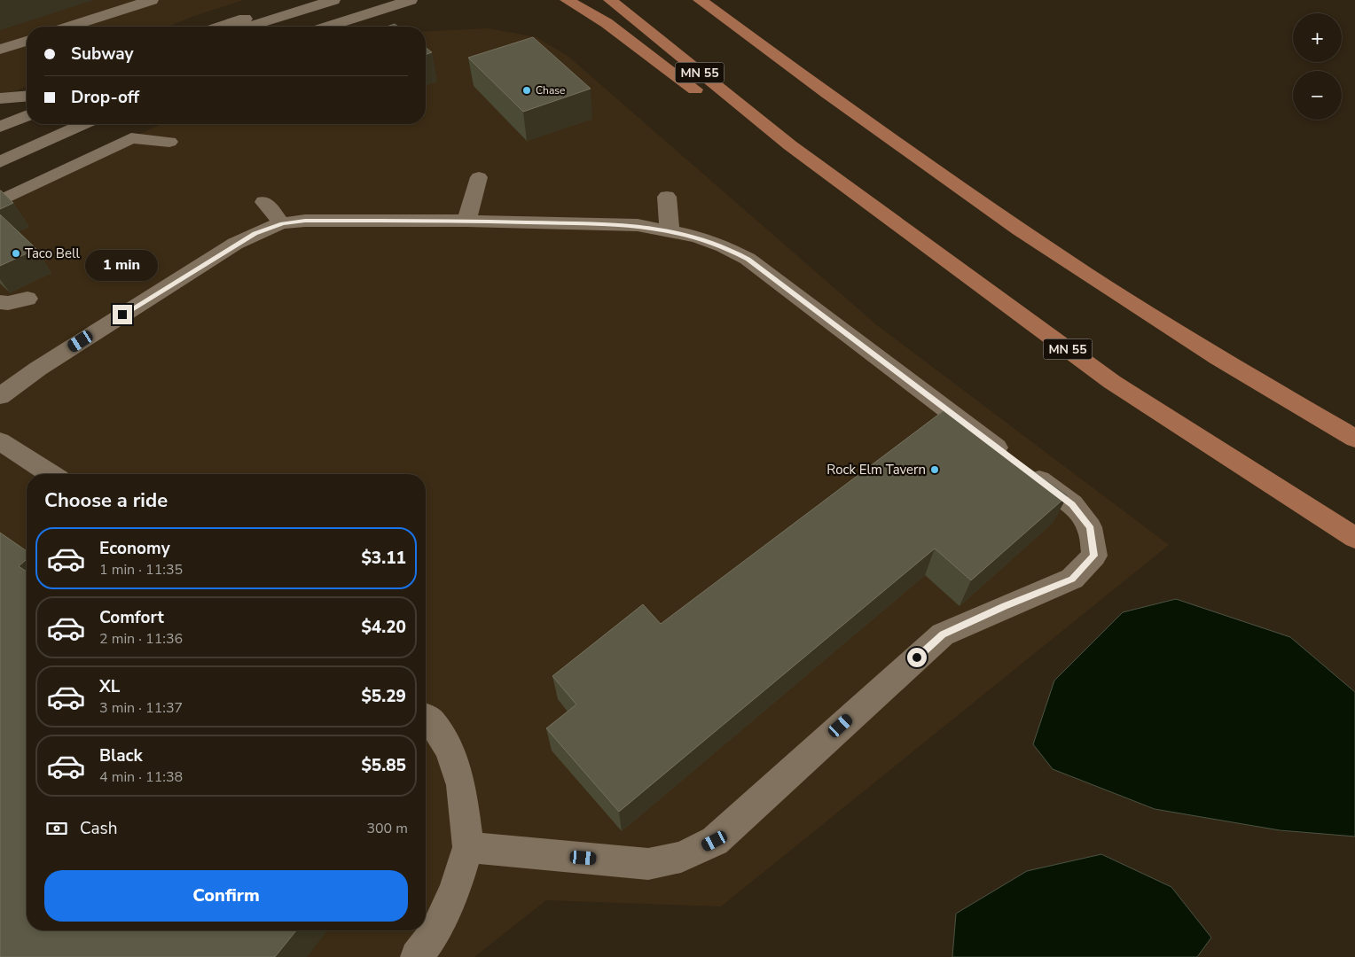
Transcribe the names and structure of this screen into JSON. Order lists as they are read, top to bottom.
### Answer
{
  "streets": {
    "main road": ["MN 55"]
  },
  "places": ["Chase", "Taco Bell", "Rock Elm Tavern"],
  "page": {
    "map_buttons": ["+", "−"],
    "banner": ["Subway", "Drop-off"],
    "bubble": "1 min",
    "heading": "Choose a ride",
    "list": [
      {
        "name": "Economy",
        "note": "1 min · 11:35",
        "value": "$3.11"
      },
      {
        "name": "Comfort",
        "note": "2 min · 11:36",
        "value": "$4.20"
      },
      {
        "name": "XL",
        "note": "3 min · 11:37",
        "value": "$5.29"
      },
      {
        "name": "Black",
        "note": "4 min · 11:38",
        "value": "$5.85"
      }
    ],
    "pay": ["Cash", "300 m"],
    "buttons": "Confirm"
  }
}
